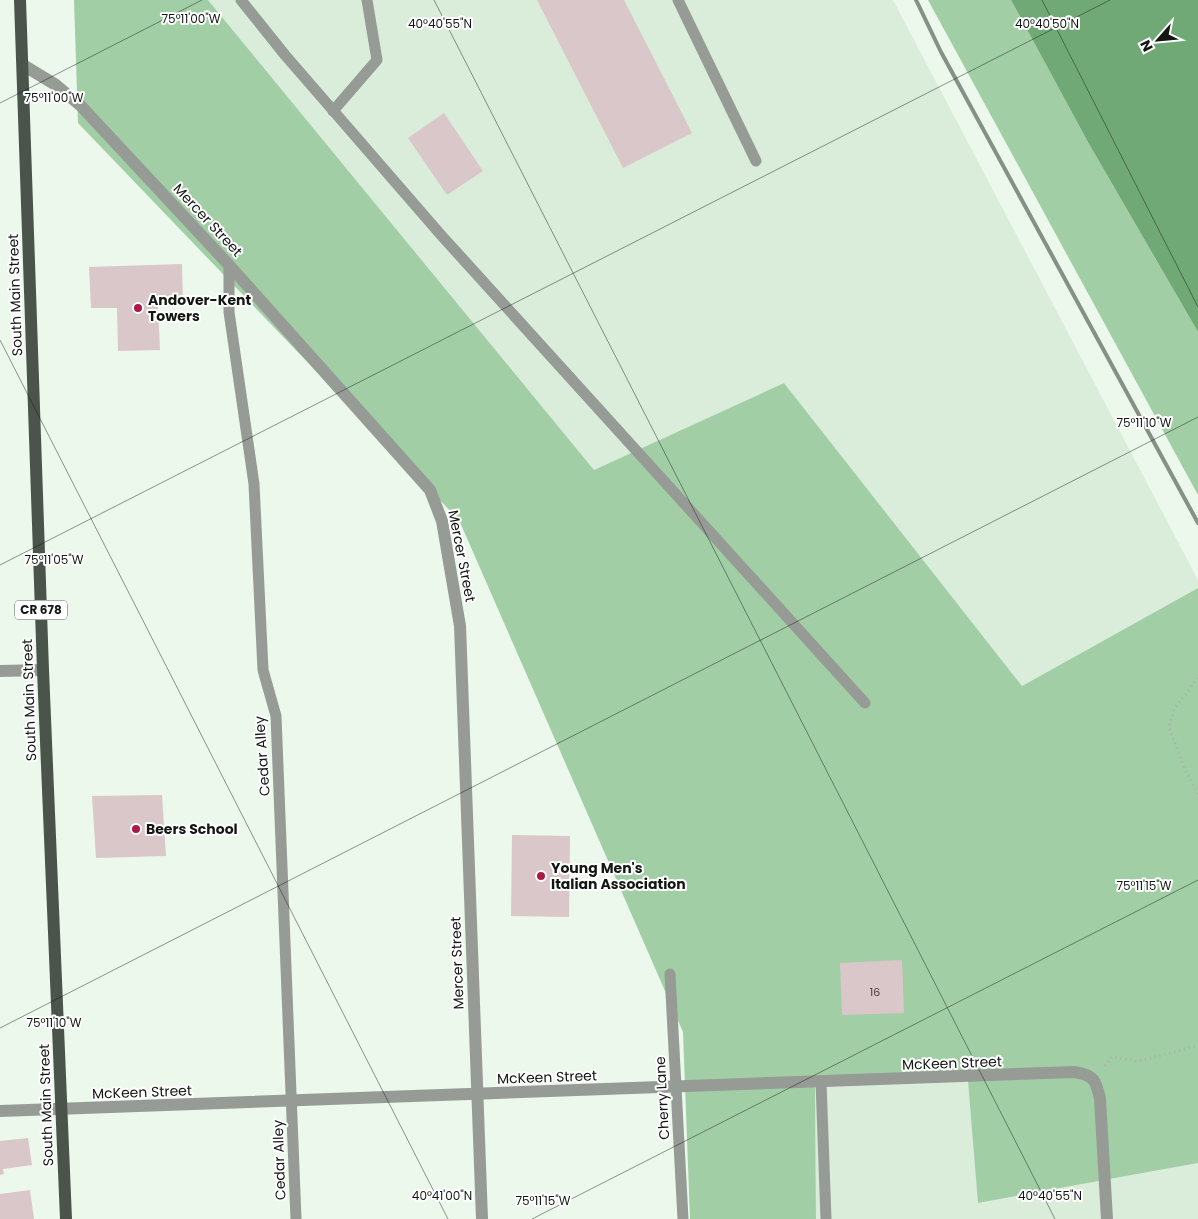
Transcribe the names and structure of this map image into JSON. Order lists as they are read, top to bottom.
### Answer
{
  "streets": {
    "main road": ["South Main Street", "CR 678"],
    "street": ["Mercer Street", "McKeen Street"],
    "lane": ["Cedar Alley", "Cherry Lane"]
  },
  "crossings": [
    ["Mercer Street", "South Main Street"],
    ["Mercer Street", "Cedar Alley"],
    ["Mercer Street", "McKeen Street"],
    ["South Main Street", "McKeen Street"],
    ["Cedar Alley", "McKeen Street"],
    ["McKeen Street", "Cherry Lane"]
  ],
  "places": ["Andover-Kent Towers", "Beers School", "Young Men's Italian Association"],
  "house_numbers": ["16"],
  "north": "bottom left",
  "coordinates": [
    "75°11'00\"W",
    "40°40'55\"N",
    "40°40'50\"N",
    "75°11'10\"W",
    "75°11'05\"W",
    "75°11'15\"W",
    "40°41'00\"N"
  ]
}
